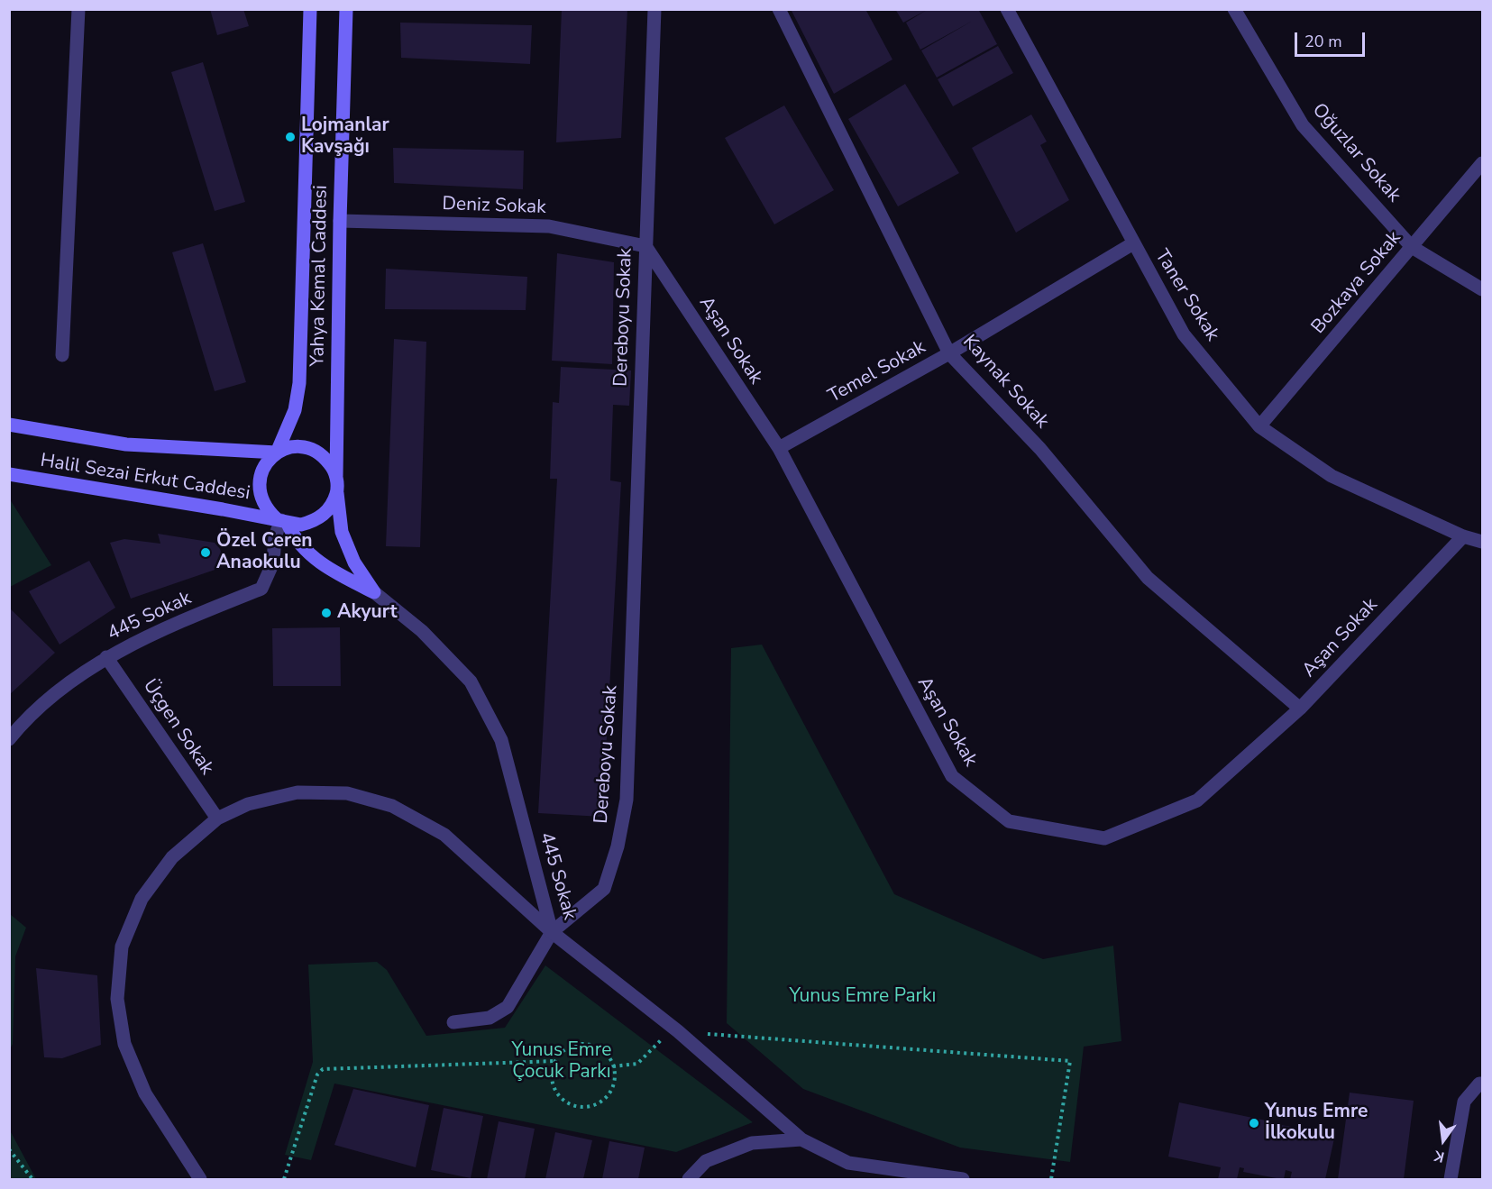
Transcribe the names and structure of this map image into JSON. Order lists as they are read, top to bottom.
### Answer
{
  "streets": {
    "main road": ["Yahya Kemal Caddesi", "Halil Sezai Erkut Caddesi", "445 Sokak"],
    "street": [
      "Oğuzlar Sokak",
      "Deniz Sokak",
      "Bozkaya Sokak",
      "Taner Sokak",
      "Dereboyu Sokak",
      "Aşan Sokak",
      "Temel Sokak",
      "Kaynak Sokak",
      "Üçgen Sokak"
    ]
  },
  "crossings": [
    ["Oğuzlar Sokak", "Bozkaya Sokak"],
    ["Deniz Sokak", "Yahya Kemal Caddesi"],
    ["Deniz Sokak", "Dereboyu Sokak"],
    ["Deniz Sokak", "Aşan Sokak"],
    ["Yahya Kemal Caddesi", "Halil Sezai Erkut Caddesi"],
    ["Yahya Kemal Caddesi", "445 Sokak"],
    ["Bozkaya Sokak", "Taner Sokak"],
    ["Taner Sokak", "Aşan Sokak"],
    ["Taner Sokak", "Temel Sokak"],
    ["Dereboyu Sokak", "Aşan Sokak"],
    ["Dereboyu Sokak", "445 Sokak"],
    ["Aşan Sokak", "Temel Sokak"],
    ["Aşan Sokak", "Kaynak Sokak"],
    ["Temel Sokak", "Kaynak Sokak"],
    ["Halil Sezai Erkut Caddesi", "445 Sokak"],
    ["445 Sokak", "Üçgen Sokak"]
  ],
  "parks": ["Yunus Emre Parkı", "Yunus Emre Çocuk Parkı"],
  "places": [
    "Lojmanlar Kavşağı",
    "Özel Ceren Anaokulu",
    "Akyurt",
    "Yunus Emre İlkokulu"
  ],
  "scale_bar": "20 m",
  "north": "bottom"
}
